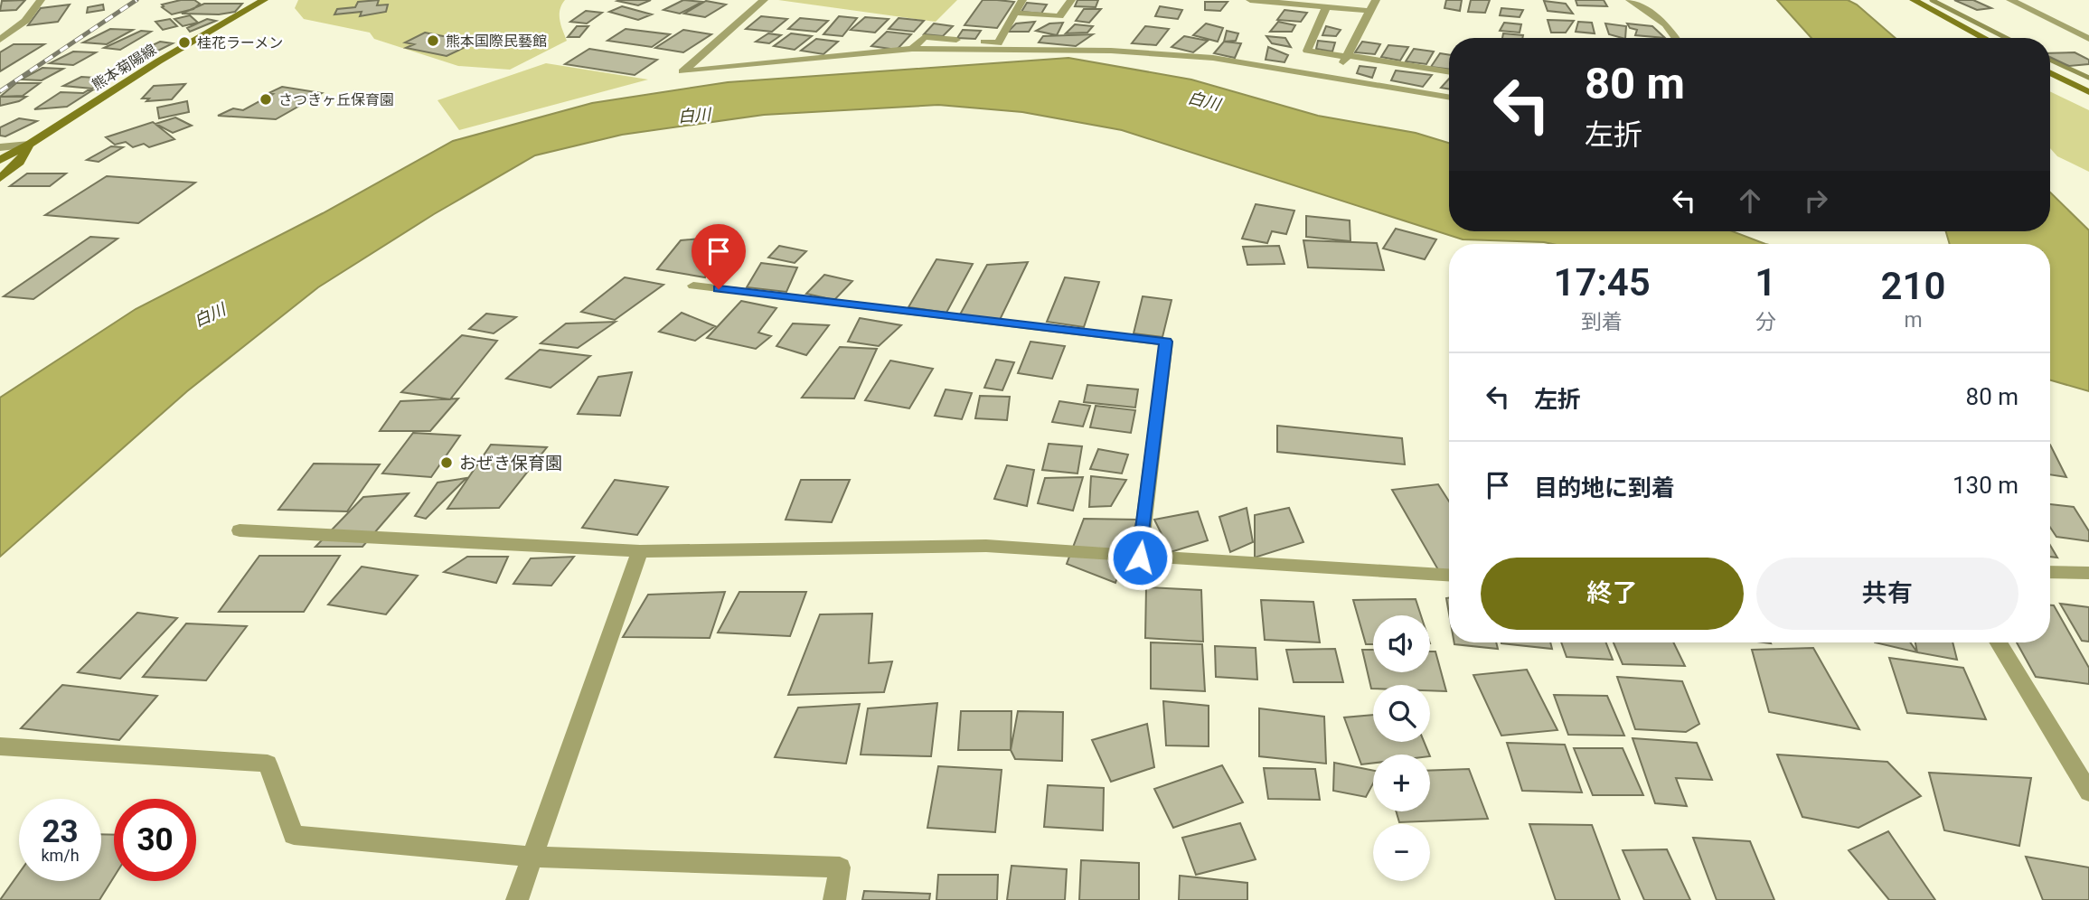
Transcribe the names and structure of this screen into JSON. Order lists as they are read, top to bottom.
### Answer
{
  "streets": {
    "main road": ["熊本菊陽線"]
  },
  "water": ["白川"],
  "places": [
    "熊本国際民藝館",
    "桂花ラーメン",
    "さつきヶ丘保育園",
    "おぜき保育園"
  ],
  "page": {
    "turn": ["80 m", "左折"],
    "eta": [
      "17:45",
      "到着",
      "1",
      "分",
      "210",
      "m"
    ],
    "list": [
      {
        "name": "左折",
        "value": "80 m"
      },
      {
        "name": "目的地に到着",
        "value": "130 m"
      }
    ],
    "buttons": ["終了", "共有"],
    "map_buttons": ["+", "−"],
    "speed": "23 km/h",
    "limit": "30"
  }
}
